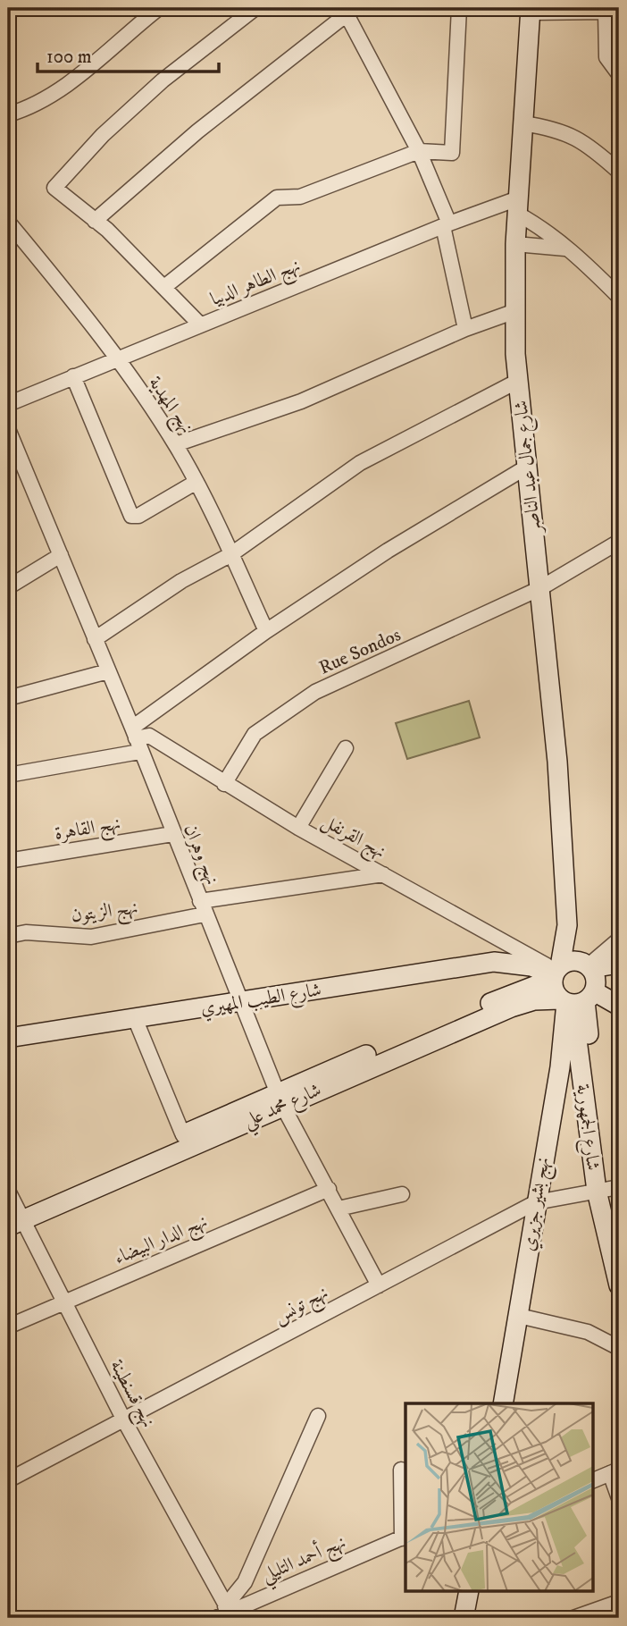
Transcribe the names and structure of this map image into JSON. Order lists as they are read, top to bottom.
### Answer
{
  "streets": {
    "street": [
      "نهج الطاهر الدبيا",
      "نهج المهدية",
      "شارع جمال عبد الناصر",
      "Rue Sondos",
      "نهج القاهرة",
      "نهج القرنفل",
      "نهج وهران",
      "نهج الزيتون",
      "شارع الطيب المهيري",
      "شارع محمد علي",
      "شارع الجمهورية",
      "نهج بشير جزيري",
      "نهج الدار البيضاء",
      "نهج تونس",
      "نهج قسنطينة",
      "نهج أحمد التليلي"
    ]
  },
  "crossings": [
    ["نهج الطاهر الدبيا", "نهج المهدية"],
    ["نهج الطاهر الدبيا", "شارع جمال عبد الناصر"],
    ["شارع جمال عبد الناصر", "Rue Sondos"],
    ["شارع جمال عبد الناصر", "نهج القرنفل"],
    ["شارع جمال عبد الناصر", "شارع الطيب المهيري"],
    ["شارع جمال عبد الناصر", "شارع محمد علي"],
    ["شارع جمال عبد الناصر", "شارع الجمهورية"],
    ["شارع جمال عبد الناصر", "نهج بشير جزيري"],
    ["Rue Sondos", "نهج القرنفل"],
    ["نهج القاهرة", "نهج وهران"],
    ["نهج القرنفل", "نهج وهران"],
    ["نهج القرنفل", "نهج الزيتون"],
    ["نهج القرنفل", "شارع الطيب المهيري"],
    ["نهج القرنفل", "شارع محمد علي"],
    ["نهج القرنفل", "شارع الجمهورية"],
    ["نهج القرنفل", "نهج بشير جزيري"],
    ["نهج وهران", "نهج الزيتون"],
    ["نهج وهران", "شارع الطيب المهيري"],
    ["نهج وهران", "شارع محمد علي"],
    ["نهج وهران", "نهج الدار البيضاء"],
    ["نهج وهران", "نهج تونس"],
    ["شارع الطيب المهيري", "شارع محمد علي"],
    ["شارع الطيب المهيري", "شارع الجمهورية"],
    ["شارع الطيب المهيري", "نهج بشير جزيري"],
    ["شارع محمد علي", "شارع الجمهورية"],
    ["شارع محمد علي", "نهج بشير جزيري"],
    ["شارع محمد علي", "نهج قسنطينة"],
    ["شارع الجمهورية", "نهج بشير جزيري"],
    ["شارع الجمهورية", "نهج تونس"],
    ["نهج بشير جزيري", "نهج تونس"],
    ["نهج الدار البيضاء", "نهج قسنطينة"],
    ["نهج تونس", "نهج قسنطينة"],
    ["نهج قسنطينة", "نهج أحمد التليلي"]
  ],
  "scale_bar": "100 m"
}
